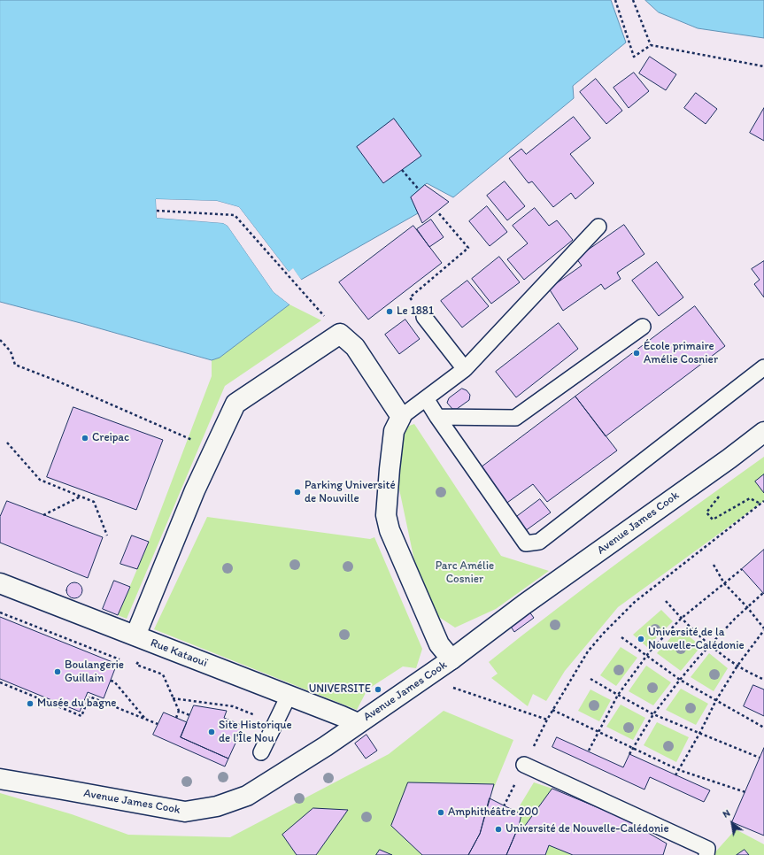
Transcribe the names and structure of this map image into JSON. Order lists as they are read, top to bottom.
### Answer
{
  "streets": {
    "street": ["Avenue James Cook", "Rue Kataouï"]
  },
  "crossings": [
    ["Avenue James Cook", "Rue Kataouï"]
  ],
  "parks": ["Parc Amélie Cosnier"],
  "places": [
    "Le 1881",
    "École primaire Amélie Cosnier",
    "Creipac",
    "Parking Université de Nouville",
    "Université de la Nouvelle-Calédonie",
    "Boulangerie Guillain",
    "UNIVERSITE",
    "Musée du bagne",
    "Site Historique de l'Île Nou",
    "Amphithéâtre 200",
    "Université de Nouvelle-Calédonie"
  ],
  "north": "top left"
}
